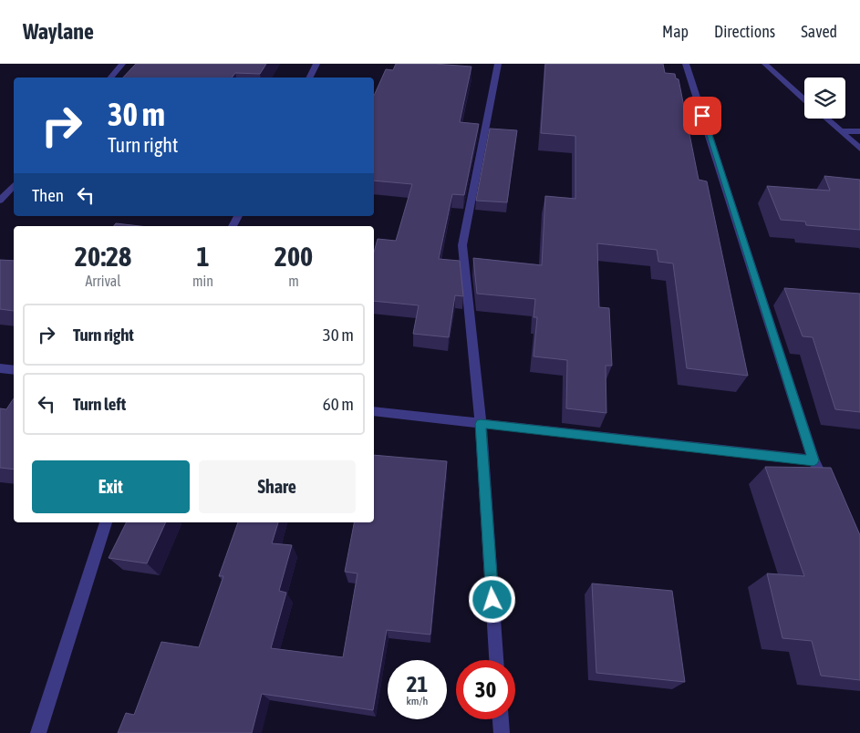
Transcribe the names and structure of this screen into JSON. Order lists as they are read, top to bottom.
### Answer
{
  "page": {
    "header": "Waylane",
    "nav": ["Map", "Directions", "Saved"],
    "turn": ["30 m", "Turn right"],
    "then": "Then",
    "eta": [
      "20:28",
      "Arrival",
      "1",
      "min",
      "200",
      "m"
    ],
    "list": [
      {
        "name": "Turn right",
        "value": "30 m"
      },
      {
        "name": "Turn left",
        "value": "60 m"
      }
    ],
    "buttons": ["Exit", "Share"],
    "speed": "21 km/h",
    "limit": "30"
  }
}
